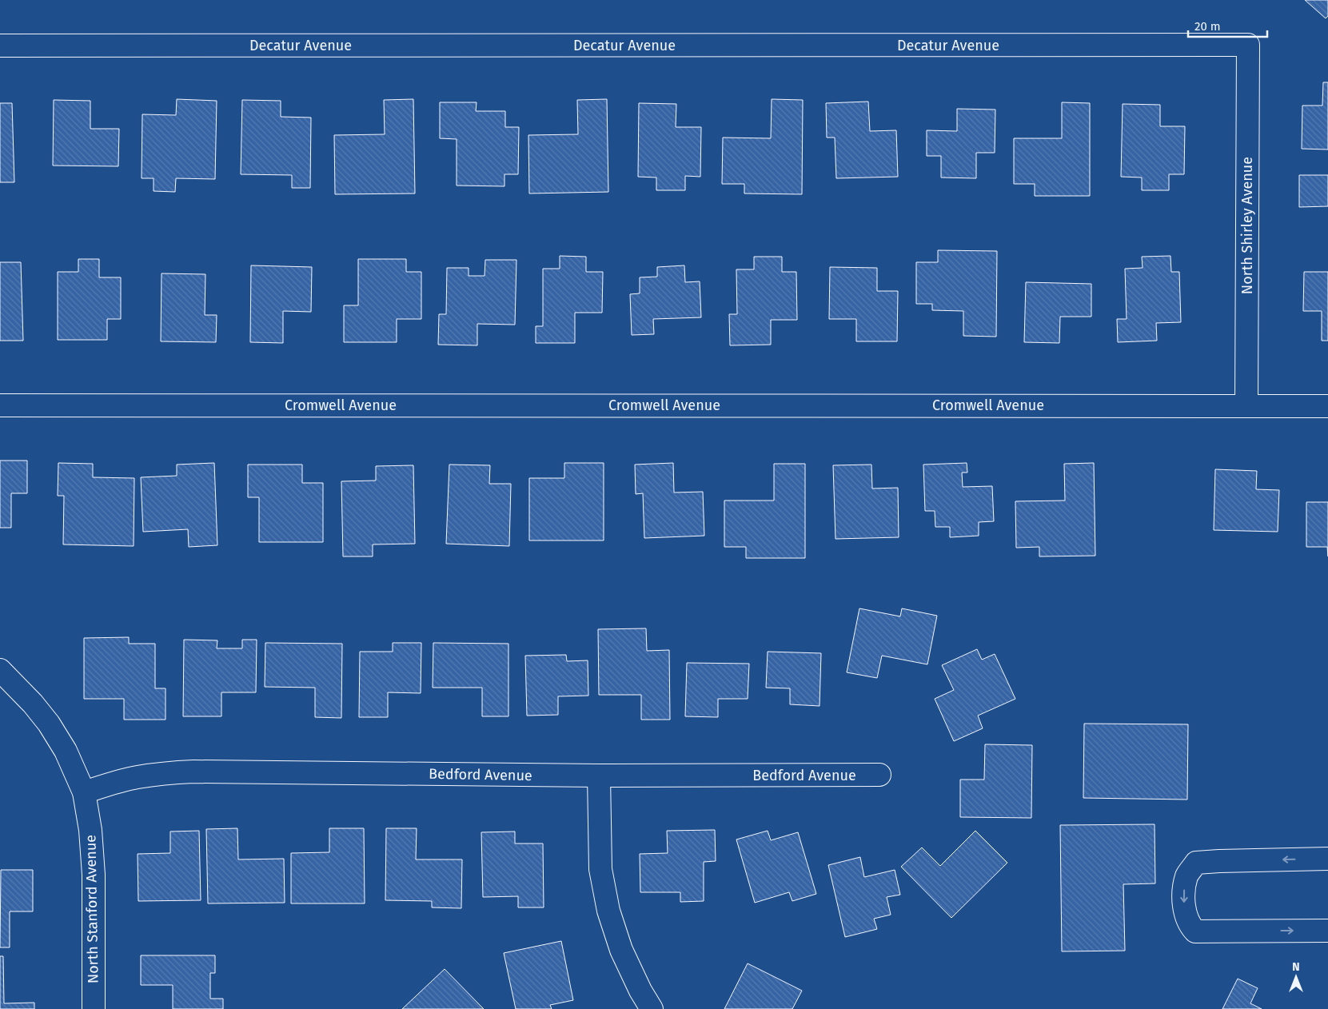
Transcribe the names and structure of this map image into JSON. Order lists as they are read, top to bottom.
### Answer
{
  "streets": {
    "street": [
      "Decatur Avenue",
      "North Shirley Avenue",
      "Cromwell Avenue",
      "Bedford Avenue",
      "North Stanford Avenue"
    ]
  },
  "crossings": [
    ["Decatur Avenue", "North Shirley Avenue"],
    ["North Shirley Avenue", "Cromwell Avenue"],
    ["Bedford Avenue", "North Stanford Avenue"]
  ],
  "scale_bar": "20 m",
  "north": "top"
}
